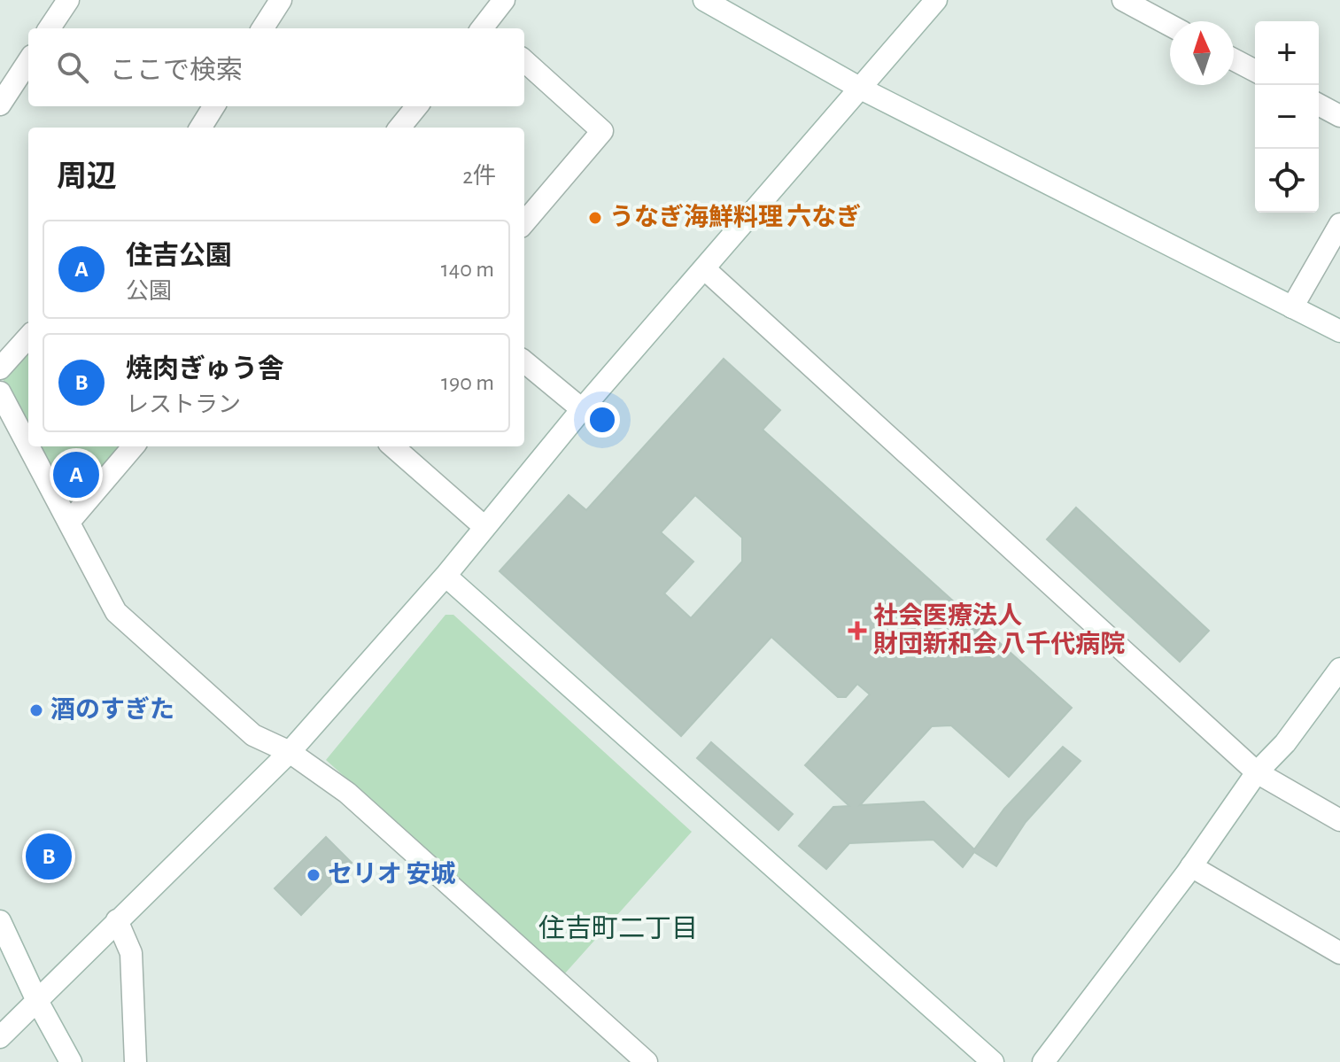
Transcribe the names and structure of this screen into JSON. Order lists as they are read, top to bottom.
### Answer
{
  "districts": ["住吉町二丁目"],
  "places": {
    "other": ["うなぎ海鮮料理 六なぎ", "酒のすぎた", "セリオ 安城"],
    "health": ["社会医療法人 財団新和会 八千代病院"]
  },
  "north": "top",
  "page": {
    "map_buttons": ["+", "−"],
    "search": "ここで検索",
    "heading": ["周辺", "2件"],
    "list": [
      {
        "mark": "A",
        "name": "住吉公園",
        "note": "公園",
        "value": "140 m"
      },
      {
        "mark": "B",
        "name": "焼肉ぎゅう舎",
        "note": "レストラン",
        "value": "190 m"
      }
    ],
    "pins": ["A", "B"]
  }
}
